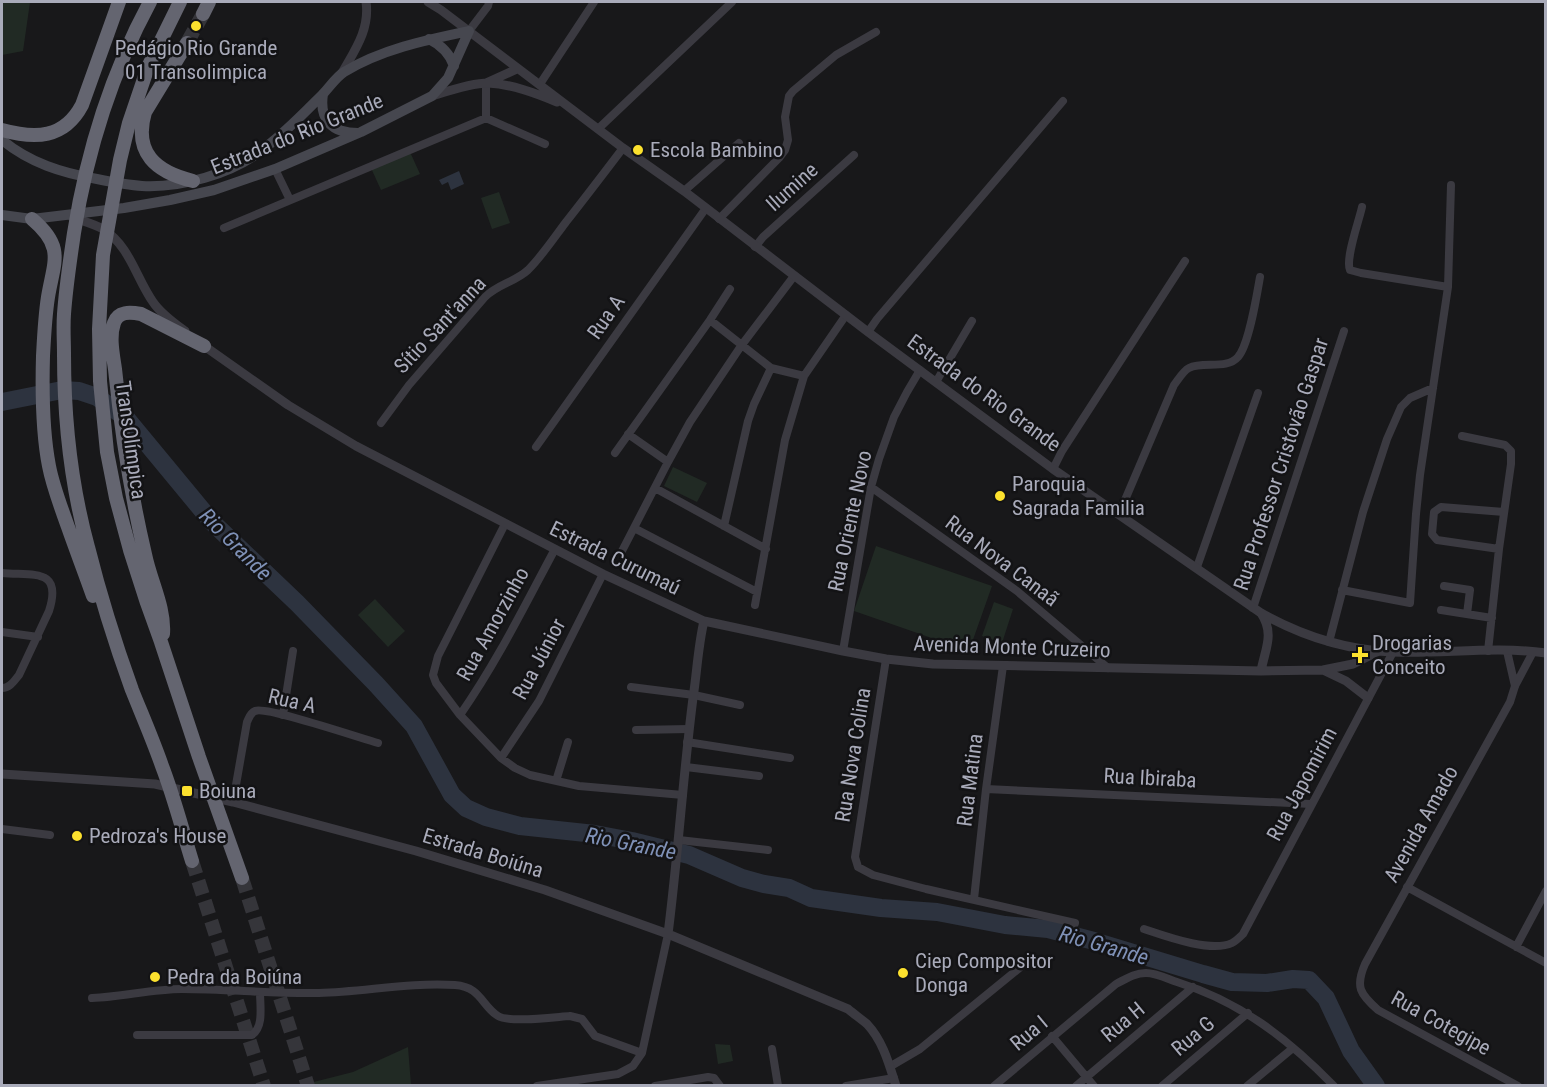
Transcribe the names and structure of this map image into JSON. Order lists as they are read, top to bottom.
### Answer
{
  "streets": {
    "highway": ["TransOlímpica"],
    "main road": ["Estrada do Rio Grande"],
    "street": [
      "Ilumine",
      "Rua A",
      "Sítio Sant'anna",
      "Rua Professor Cristóvão Gaspar",
      "Rua Oriente Novo",
      "Estrada Curumaú",
      "Rua Nova Canaã",
      "Rua Amorzinho",
      "Avenida Monte Cruzeiro",
      "Rua Júnior",
      "Rua Nova Colina",
      "Rua Ibiraba",
      "Rua Matina",
      "Rua Japomirim",
      "Avenida Amado",
      "Estrada Boiúna",
      "Rua H",
      "Rua Cotegipe",
      "Rua I",
      "Rua G"
    ]
  },
  "crossings": [
    ["Estrada do Rio Grande", "Ilumine"],
    ["Estrada do Rio Grande", "Rua A"],
    ["Estrada do Rio Grande", "Sítio Sant'anna"],
    ["Estrada do Rio Grande", "Rua Professor Cristóvão Gaspar"],
    ["Estrada do Rio Grande", "Rua Oriente Novo"],
    ["Estrada do Rio Grande", "Estrada Curumaú"],
    ["Rua A", "Estrada Boiúna"],
    ["Rua Oriente Novo", "Rua Nova Canaã"],
    ["Rua Oriente Novo", "Avenida Monte Cruzeiro"],
    ["Estrada Curumaú", "Rua Amorzinho"],
    ["Estrada Curumaú", "Avenida Monte Cruzeiro"],
    ["Estrada Curumaú", "Rua Júnior"],
    ["Rua Nova Canaã", "Avenida Monte Cruzeiro"],
    ["Avenida Monte Cruzeiro", "Rua Nova Colina"],
    ["Avenida Monte Cruzeiro", "Rua Matina"],
    ["Avenida Monte Cruzeiro", "Rua Japomirim"],
    ["Rua Nova Colina", "Rua Matina"],
    ["Rua Ibiraba", "Rua Matina"],
    ["Rua Ibiraba", "Rua Japomirim"],
    ["Avenida Amado", "Rua Cotegipe"],
    ["Rua H", "Rua I"]
  ],
  "water": ["Rio Grande"],
  "places": {
    "other": [
      "Pedágio Rio Grande 01 Transolimpica",
      "Escola Bambino",
      "Paroquia Sagrada Familia",
      "Pedroza's House",
      "Ciep Compositor Donga",
      "Pedra da Boiúna"
    ],
    "health": ["Drogarias Conceito"],
    "transit": ["Boiuna"]
  }
}
